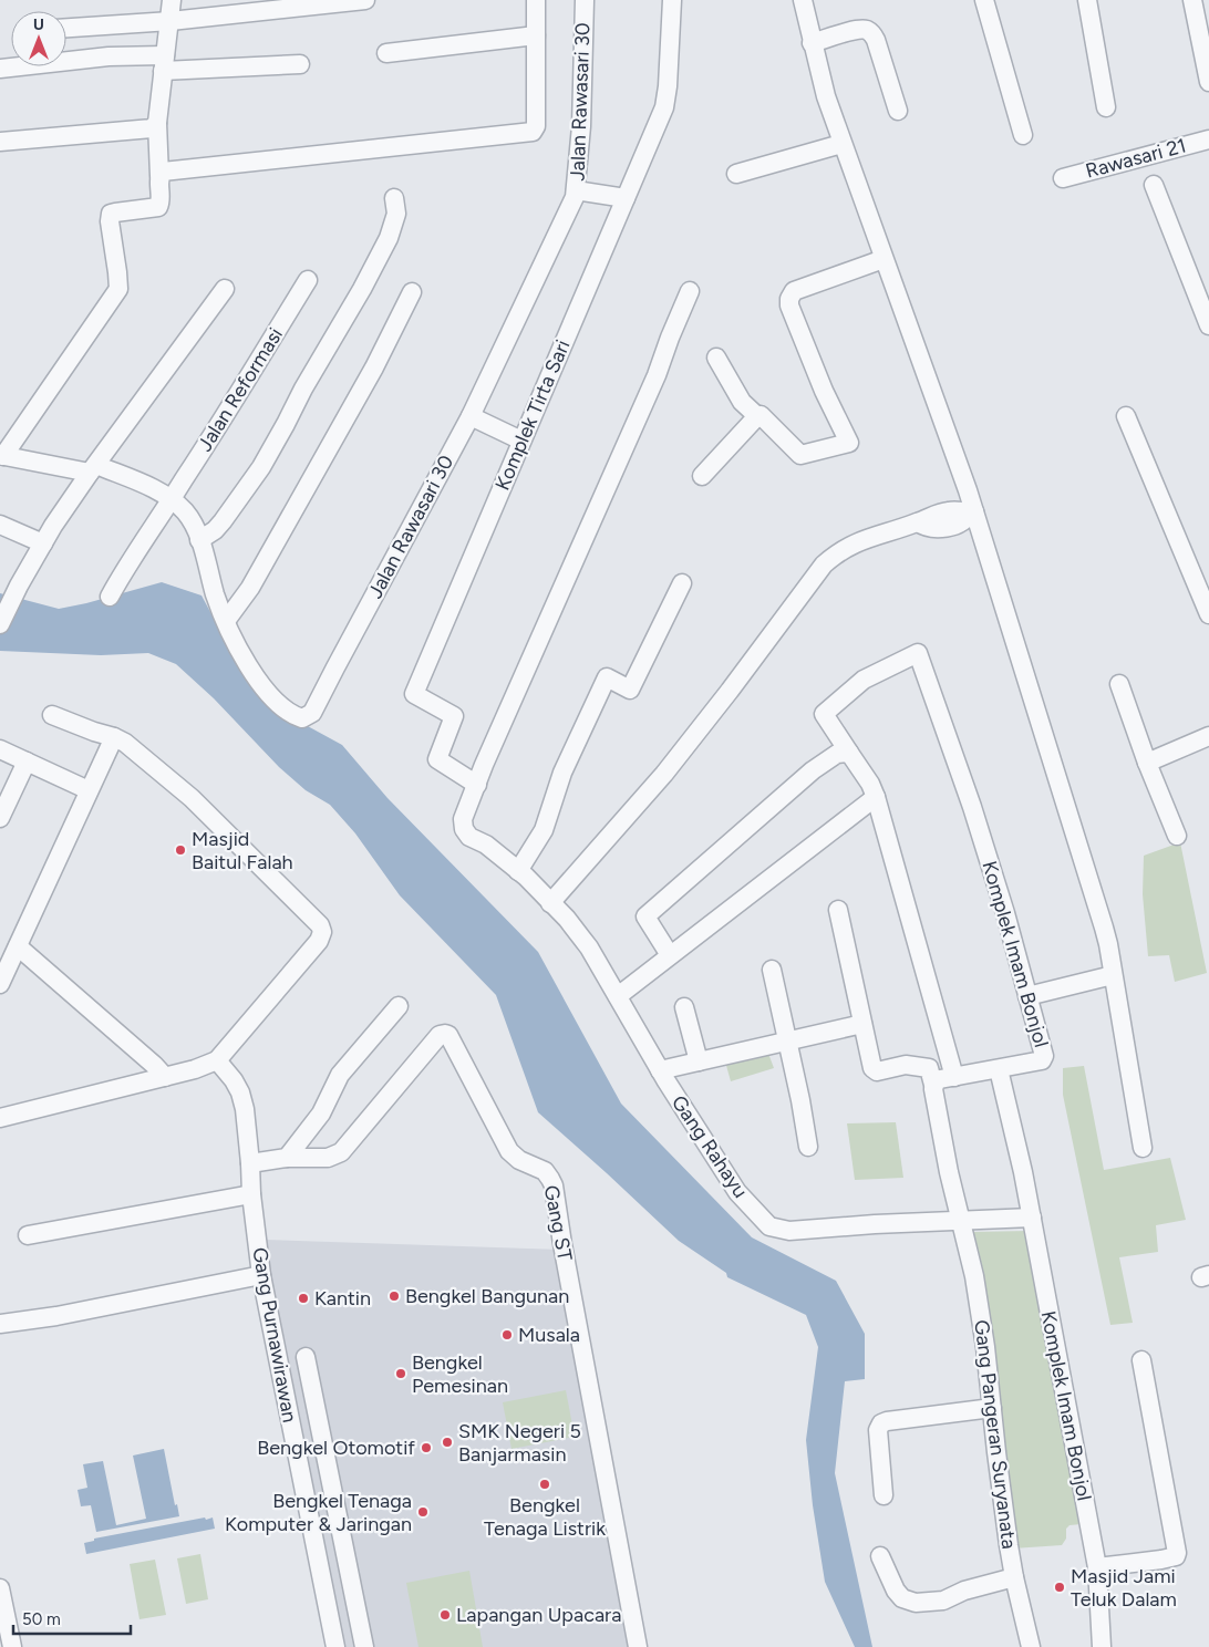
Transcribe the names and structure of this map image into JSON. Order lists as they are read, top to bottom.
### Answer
{
  "streets": {
    "street": [
      "Jalan Rawasari 30",
      "Rawasari 21",
      "Jalan Reformasi",
      "Komplek Tirta Sari",
      "Komplek Imam Bonjol",
      "Gang Rahayu",
      "Gang ST",
      "Gang Purnawirawan",
      "Gang Pangeran Suryanata"
    ]
  },
  "crossings": [
    ["Jalan Rawasari 30", "Jalan Reformasi"],
    ["Komplek Tirta Sari", "Gang Rahayu"],
    ["Gang Rahayu", "Gang Pangeran Suryanata"]
  ],
  "places": [
    "Masjid Baitul Falah",
    "Bengkel Bangunan",
    "Kantin",
    "Musala",
    "Bengkel Pemesinan",
    "SMK Negeri 5 Banjarmasin",
    "Bengkel Otomotif",
    "Bengkel Tenaga Listrik",
    "Bengkel Tenaga Komputer & Jaringan",
    "Masjid Jami Teluk Dalam",
    "Lapangan Upacara"
  ],
  "scale_bar": "50 m",
  "north": "top"
}
